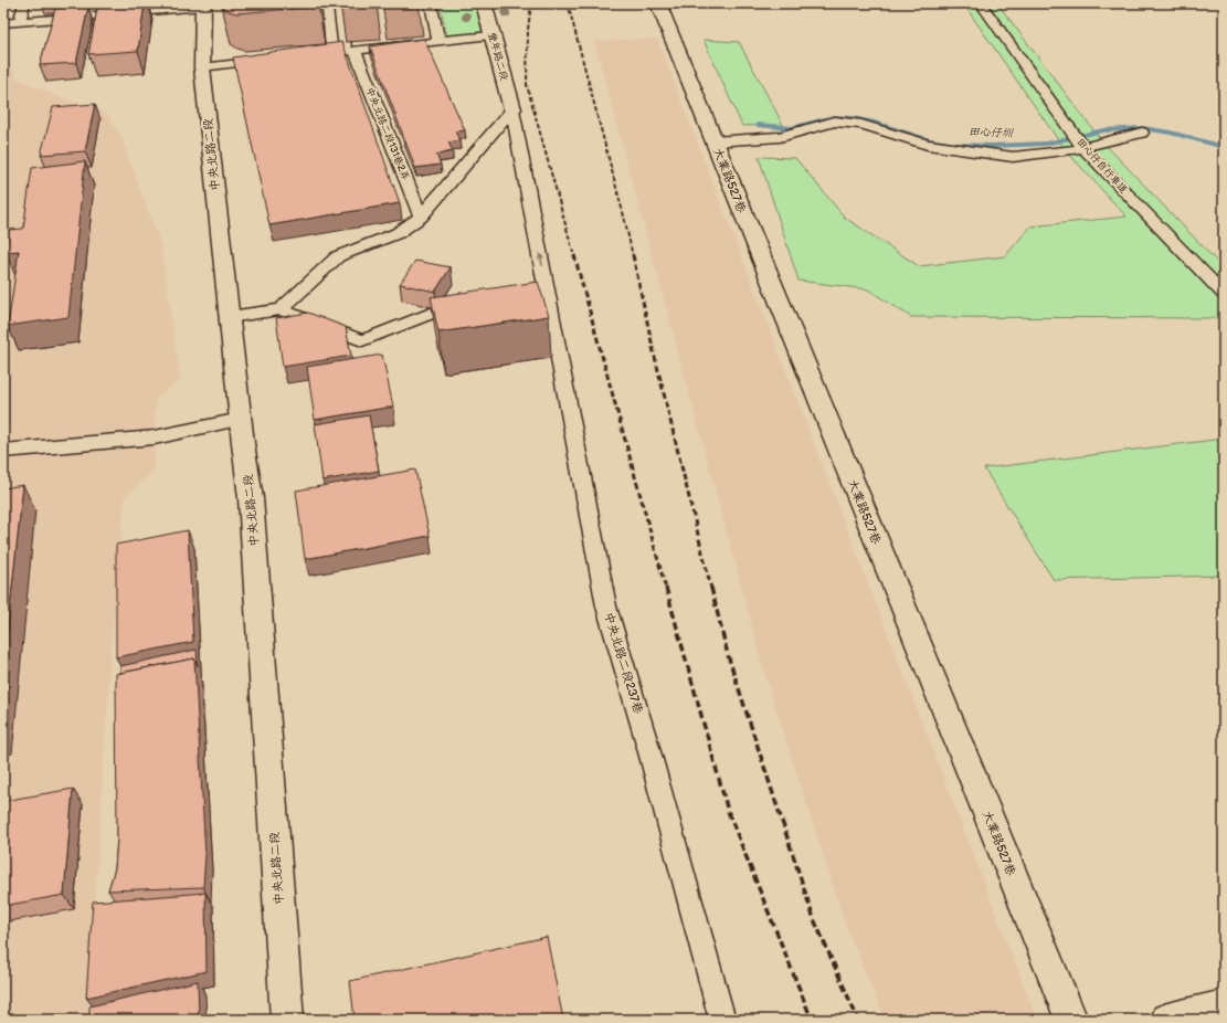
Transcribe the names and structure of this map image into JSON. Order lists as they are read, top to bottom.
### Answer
{
  "streets": {
    "street": ["豐年路二段", "中央北路二段", "大業路527巷"],
    "lane": ["中央北路二段131巷2弄", "田心仔自行車道", "中央北路二段237巷"]
  },
  "crossings": [
    ["豐年路二段", "中央北路二段237巷"]
  ],
  "one_way": ["中央北路二段237巷"],
  "water": ["田心仔圳"]
}
